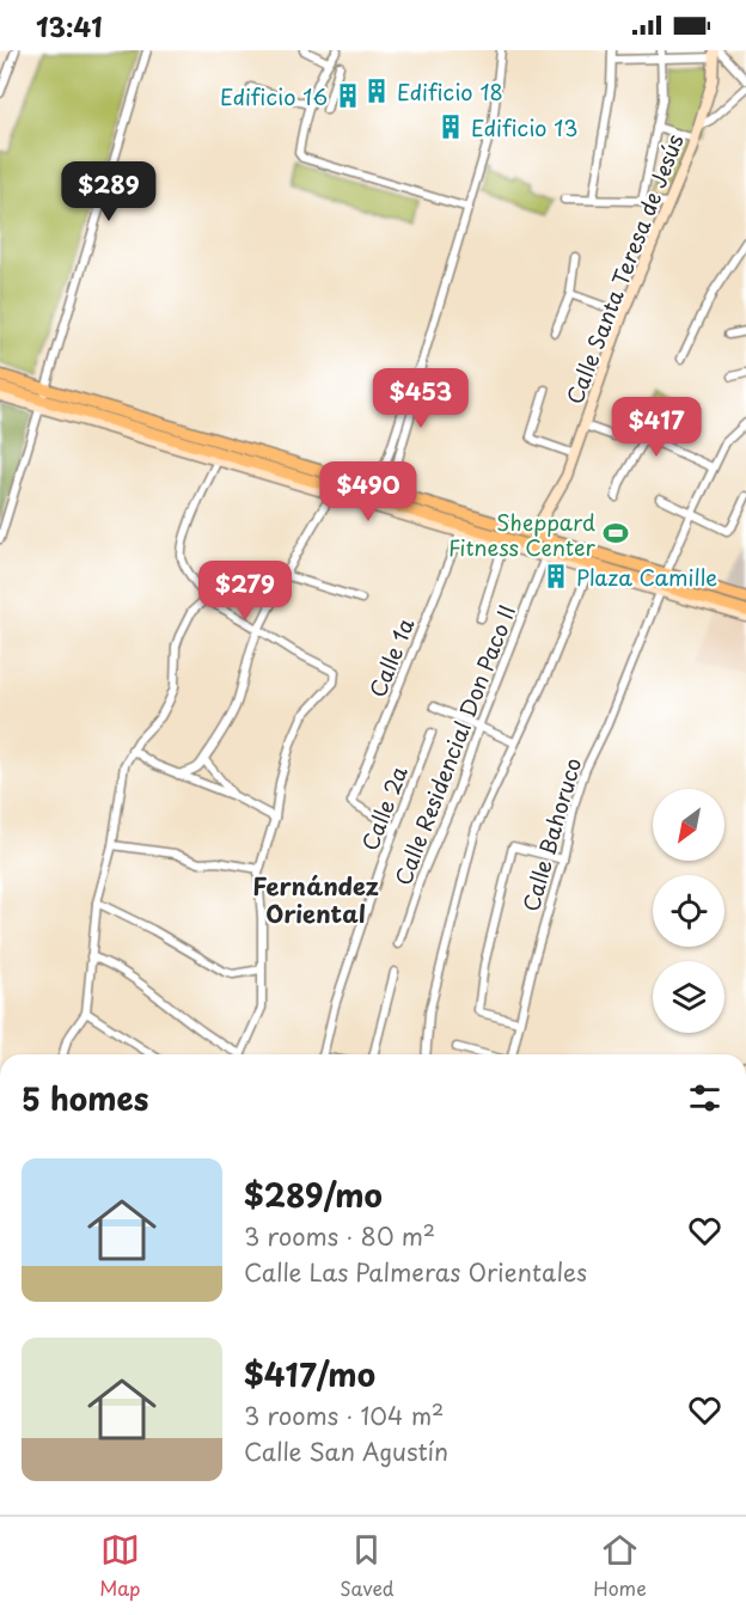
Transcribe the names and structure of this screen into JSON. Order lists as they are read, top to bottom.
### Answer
{
  "streets": {
    "street": [
      "Calle Santa Teresa de Jesús",
      "Calle 1a",
      "Calle Residencial Don Paco II",
      "Calle 2a",
      "Calle Bahoruco"
    ]
  },
  "crossings": [
    ["Calle 1a", "Calle 2a"]
  ],
  "districts": ["Fernández Oriental"],
  "places": {
    "building": [
      "Edificio 18",
      "Edificio 16",
      "Edificio 13",
      "Plaza Camille"
    ],
    "sports": ["Sheppard Fitness Center"]
  },
  "north": "bottom left",
  "page": {
    "status": "13:41",
    "price": [
      "$289",
      "$453",
      "$417",
      "$490",
      "$279"
    ],
    "heading": "5 homes",
    "list": [
      {
        "name": "$289/mo",
        "note": "3 rooms · 80 m² · Calle Las Palmeras Orientales"
      },
      {
        "name": "$417/mo",
        "note": "3 rooms · 104 m² · Calle San Agustín"
      }
    ],
    "tabs": ["Map", "Saved", "Home"]
  }
}
